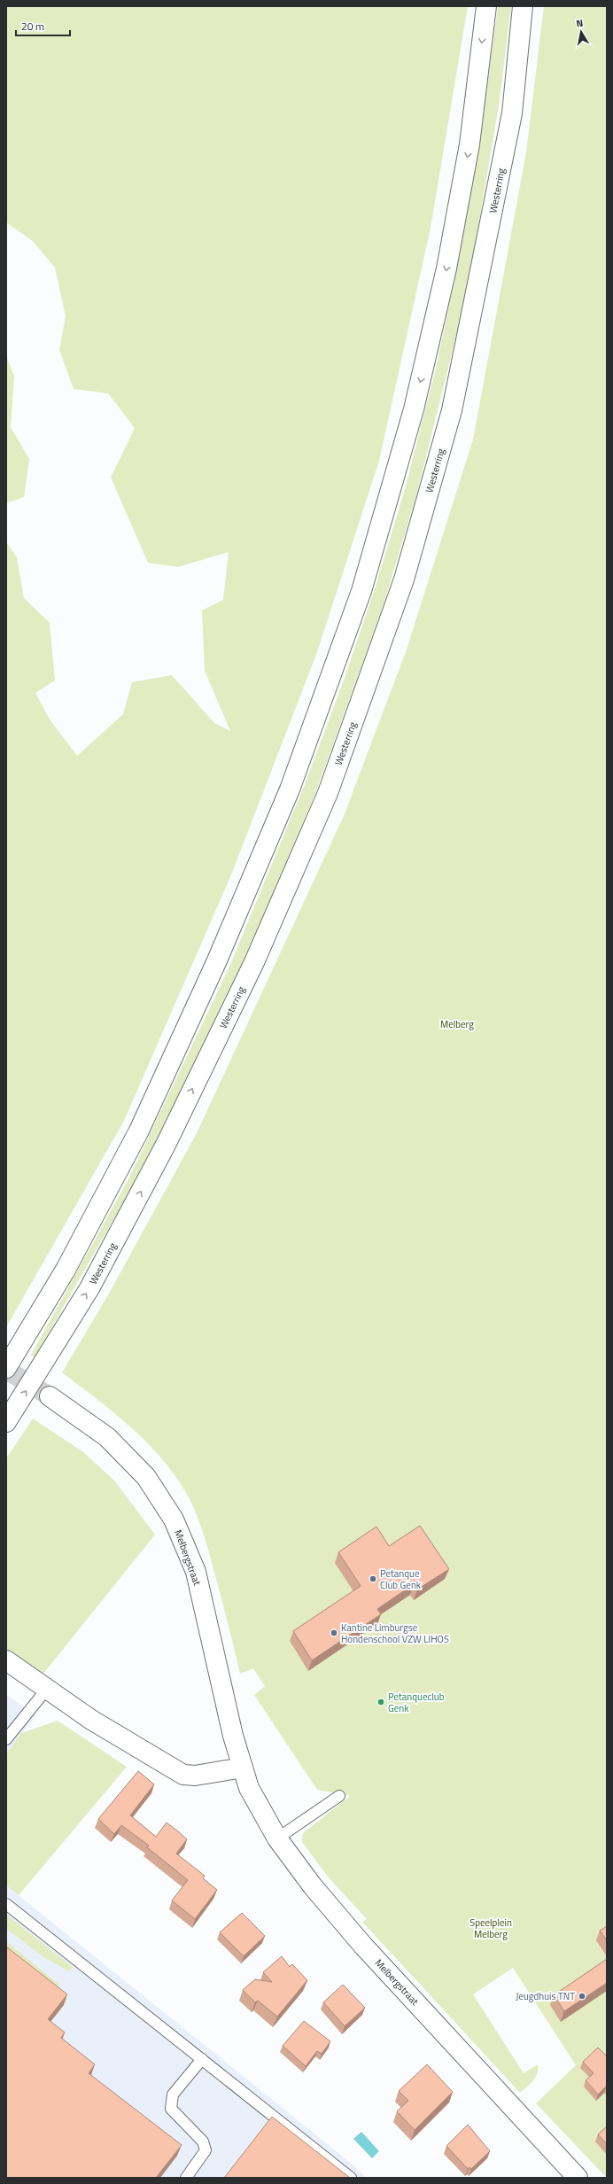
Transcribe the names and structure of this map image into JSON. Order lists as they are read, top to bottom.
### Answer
{
  "streets": {
    "main road": ["Westerring", "Melbergstraat"]
  },
  "parks": ["Melberg", "Speelplein Melberg"],
  "places": [
    "Petanque Club Genk",
    "Kantine Limburgse Hondenschool VZW LIHOS",
    "Petanqueclub Genk",
    "Jeugdhuis TNT"
  ],
  "scale_bar": "20 m",
  "north": "top"
}
